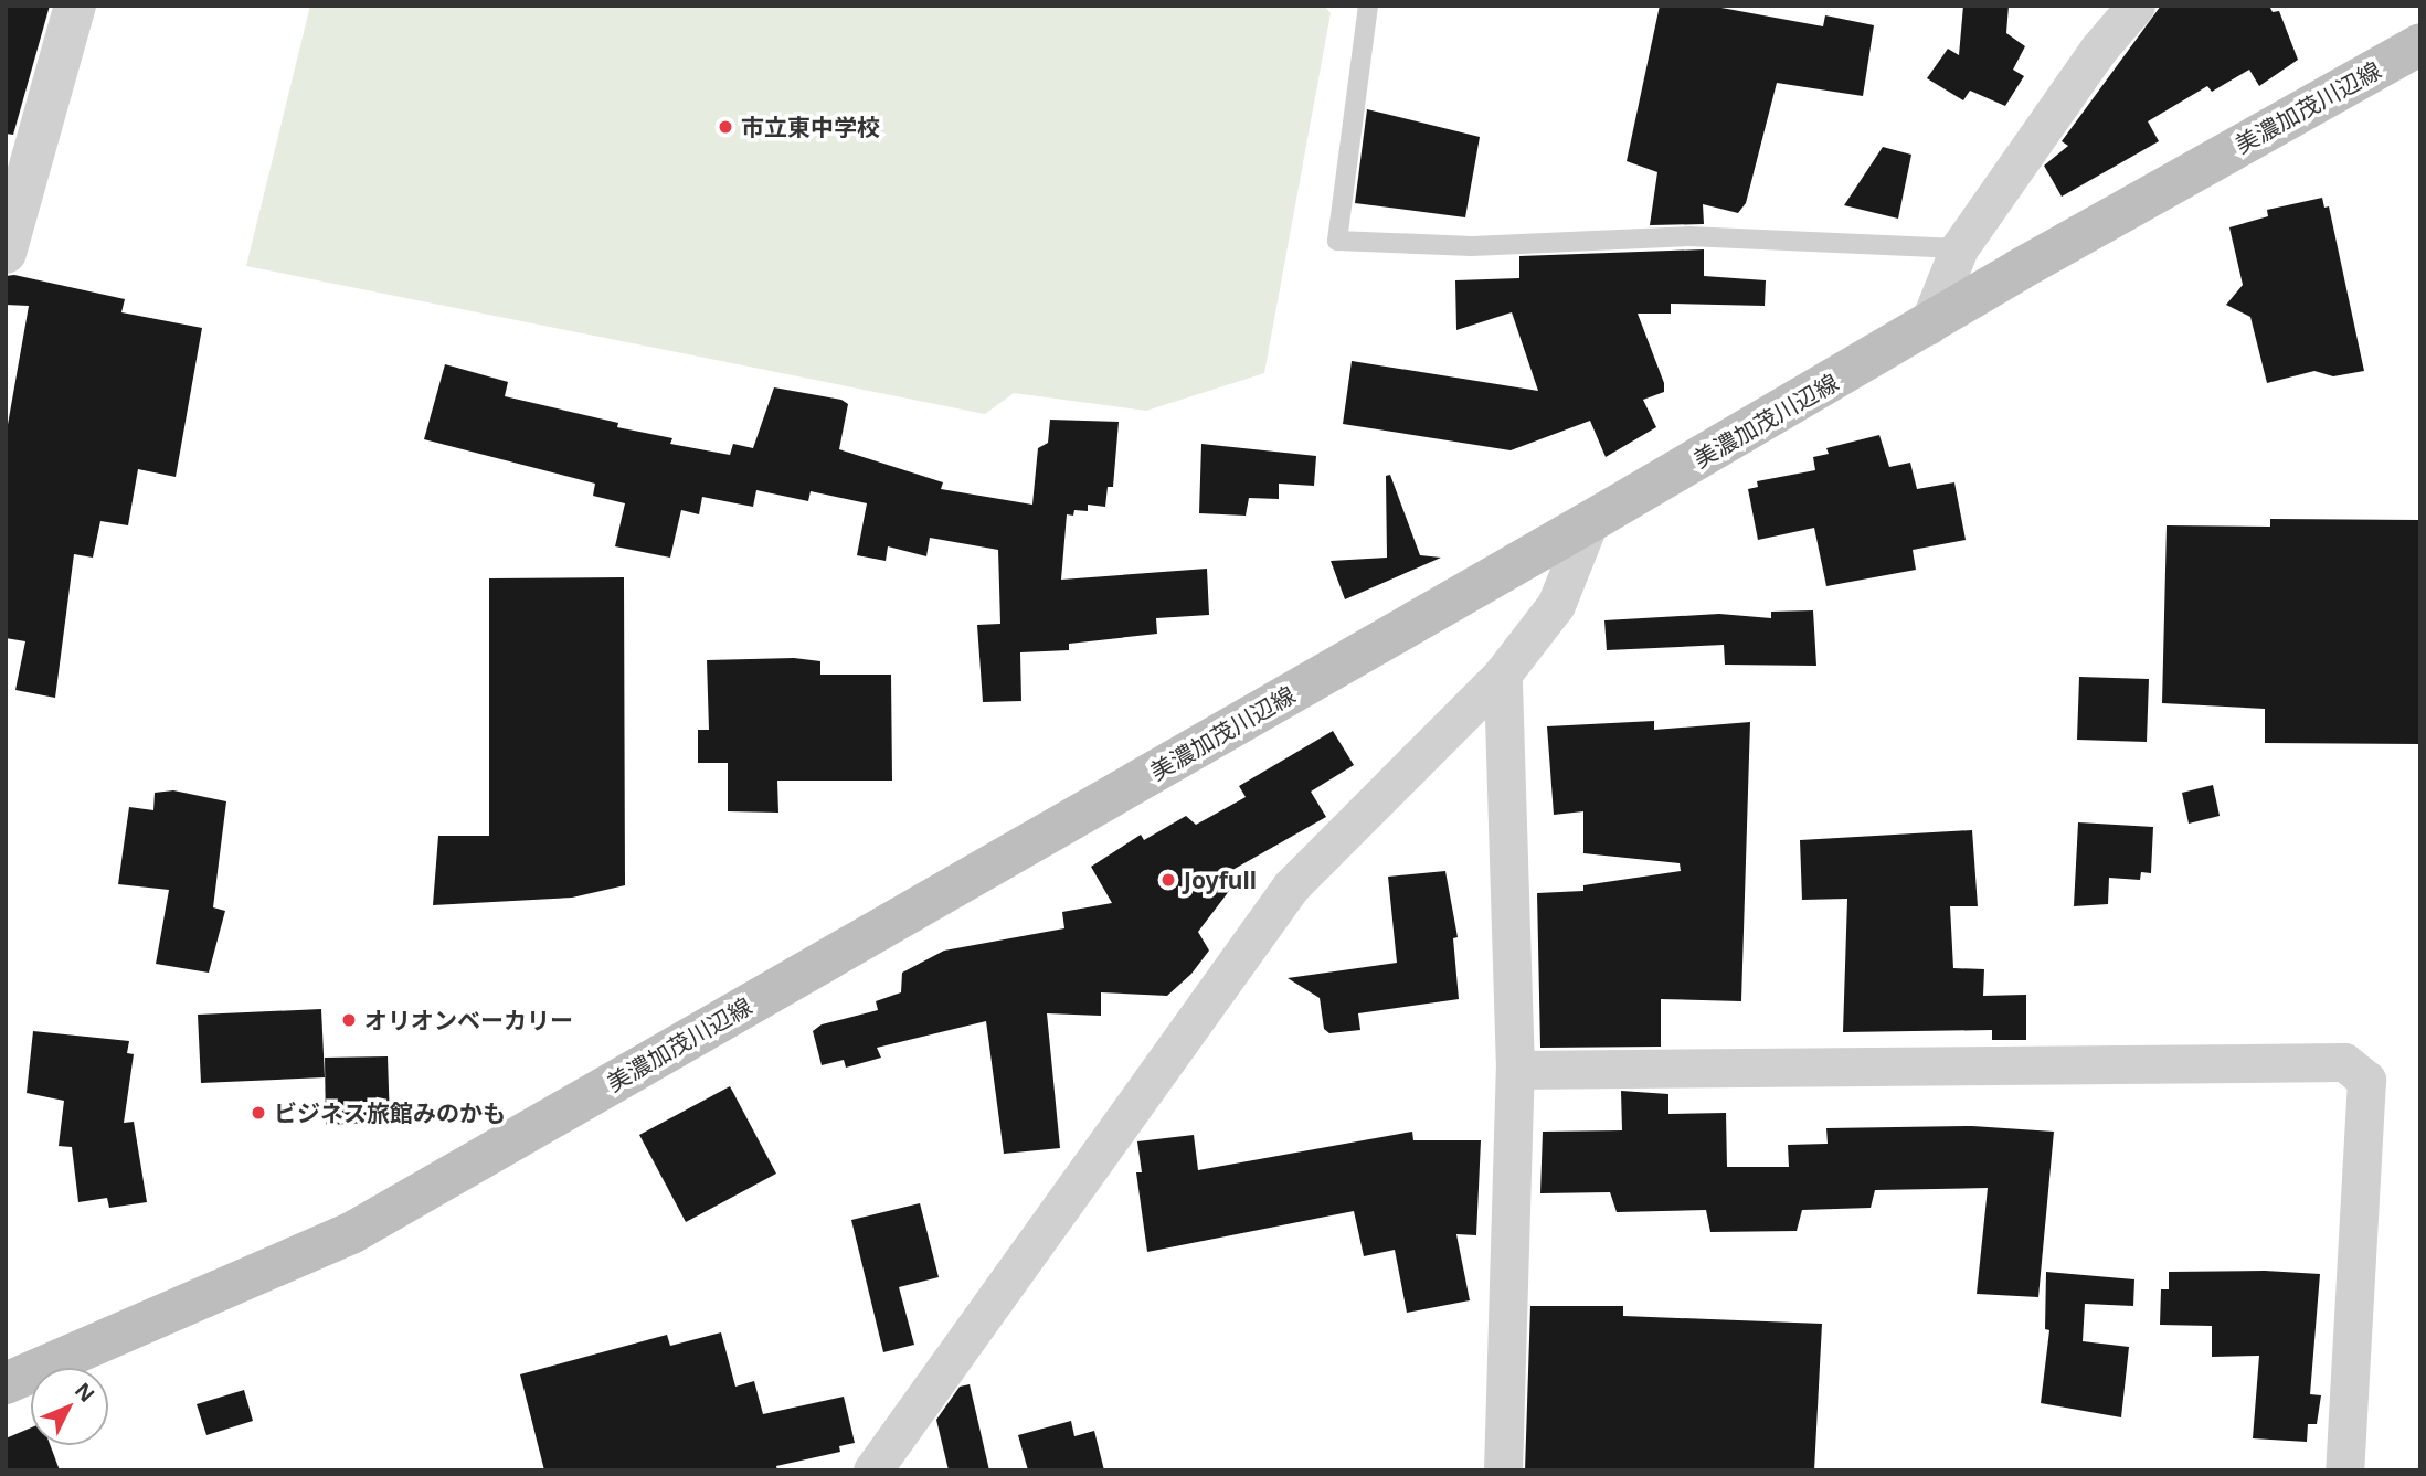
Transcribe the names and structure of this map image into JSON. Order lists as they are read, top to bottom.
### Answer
{
  "streets": {
    "main road": ["美濃加茂川辺線"]
  },
  "places": [
    "市立東中学校",
    "Joyfull",
    "オリオンベーカリー",
    "ビジネス旅館みのかも"
  ],
  "north": "top right"
}
